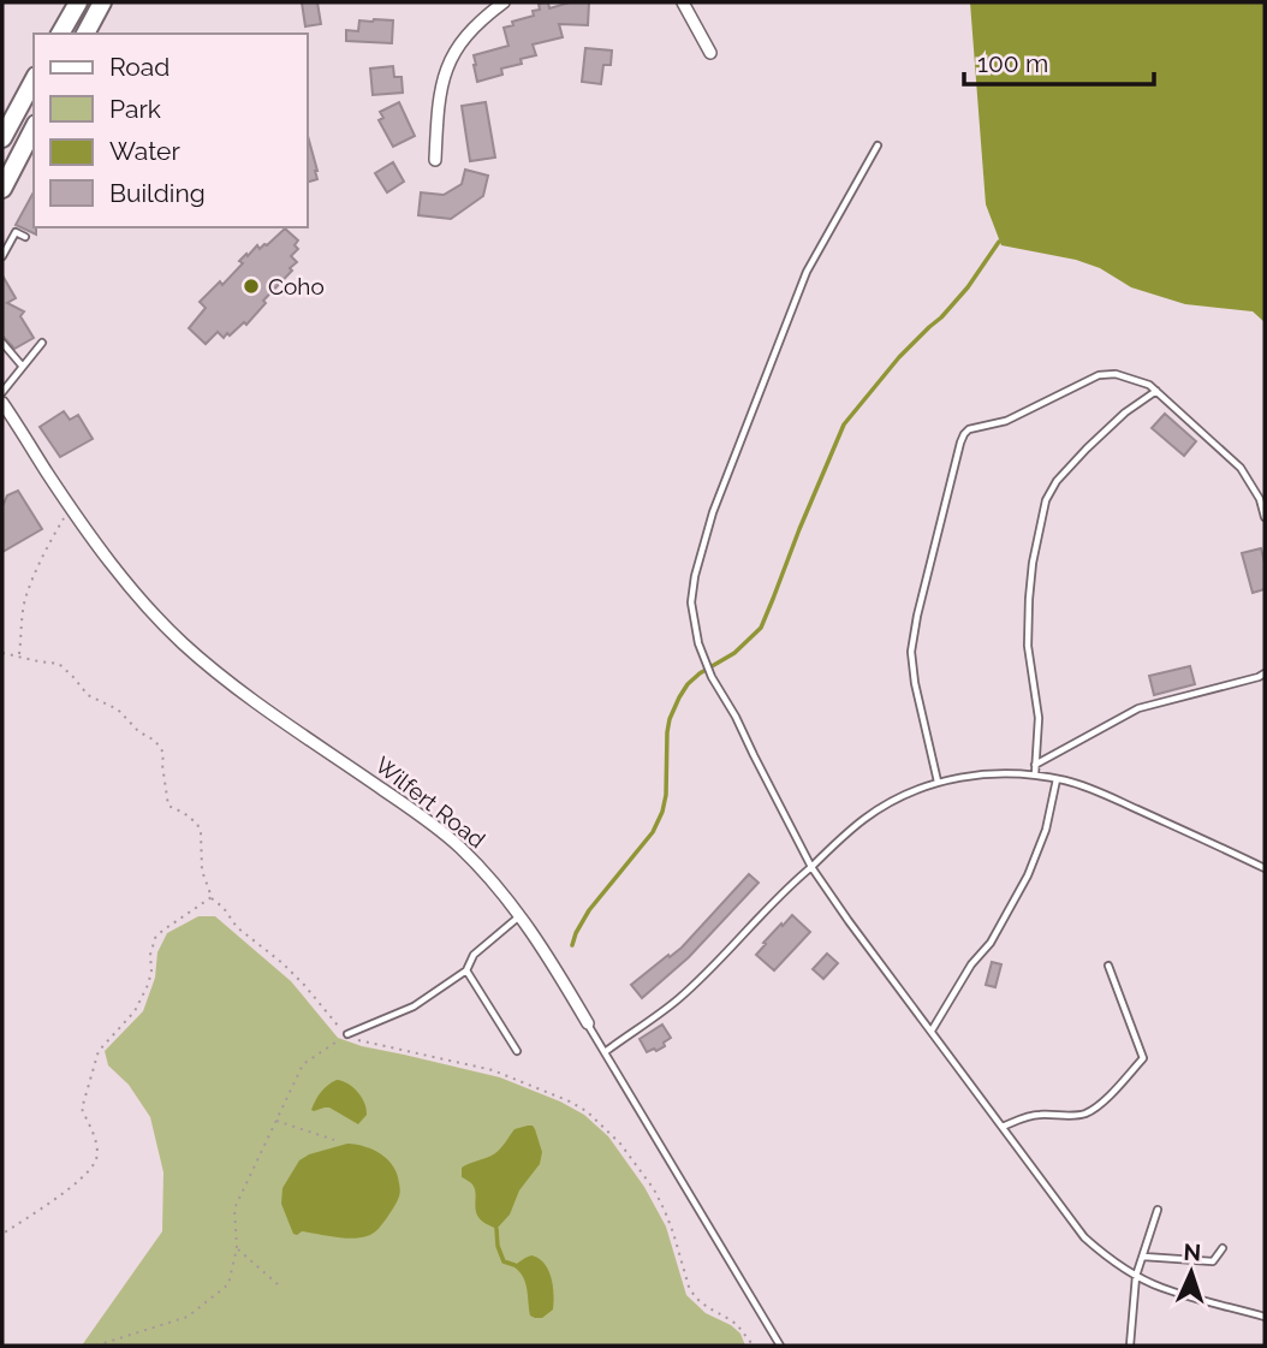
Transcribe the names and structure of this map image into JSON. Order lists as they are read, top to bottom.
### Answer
{
  "streets": {
    "street": ["Wilfert Road"]
  },
  "places": ["Coho"],
  "legend": [
    "Road",
    "Park",
    "Water",
    "Building"
  ],
  "scale_bar": "100 m",
  "north": "top"
}
